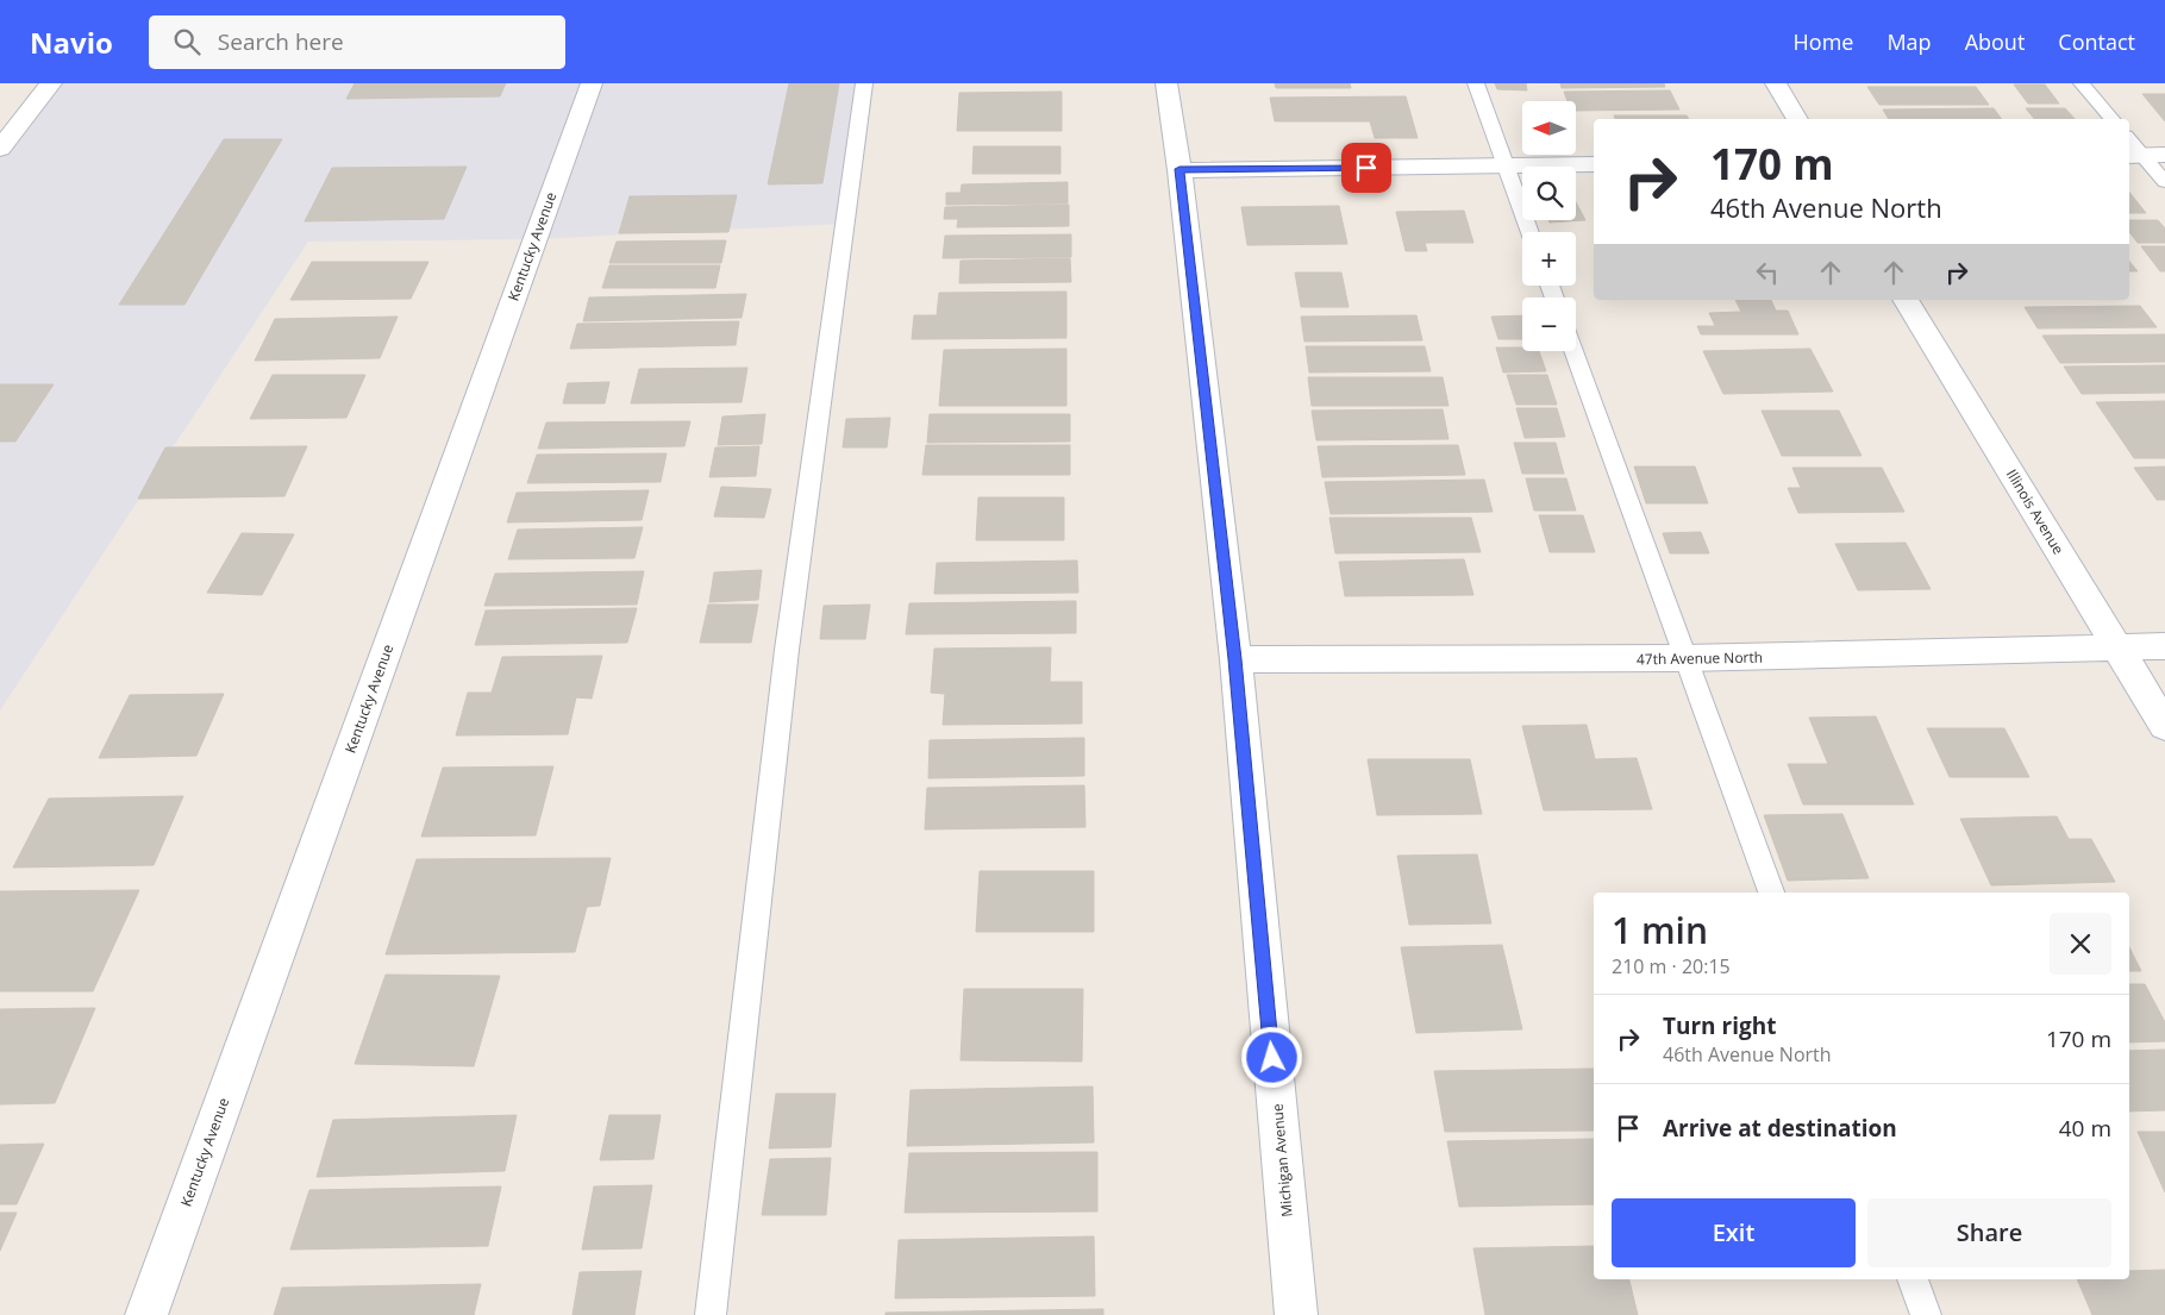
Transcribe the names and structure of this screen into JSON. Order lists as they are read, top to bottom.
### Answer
{
  "streets": {
    "street": [
      "Kentucky Avenue",
      "Illinois Avenue",
      "47th Avenue North",
      "Michigan Avenue"
    ]
  },
  "crossings": [
    ["Illinois Avenue", "47th Avenue North"],
    ["47th Avenue North", "Michigan Avenue"]
  ],
  "north": "left",
  "page": {
    "header": "Navio",
    "search": "Search here",
    "nav": [
      "Home",
      "Map",
      "About",
      "Contact"
    ],
    "map_buttons": ["+", "−"],
    "turn": ["170 m", "46th Avenue North"],
    "heading": ["1 min", "210 m · 20:15"],
    "list": [
      {
        "name": "Turn right",
        "note": "46th Avenue North",
        "value": "170 m"
      },
      {
        "name": "Arrive at destination",
        "value": "40 m"
      }
    ],
    "buttons": ["Exit", "Share"]
  }
}
